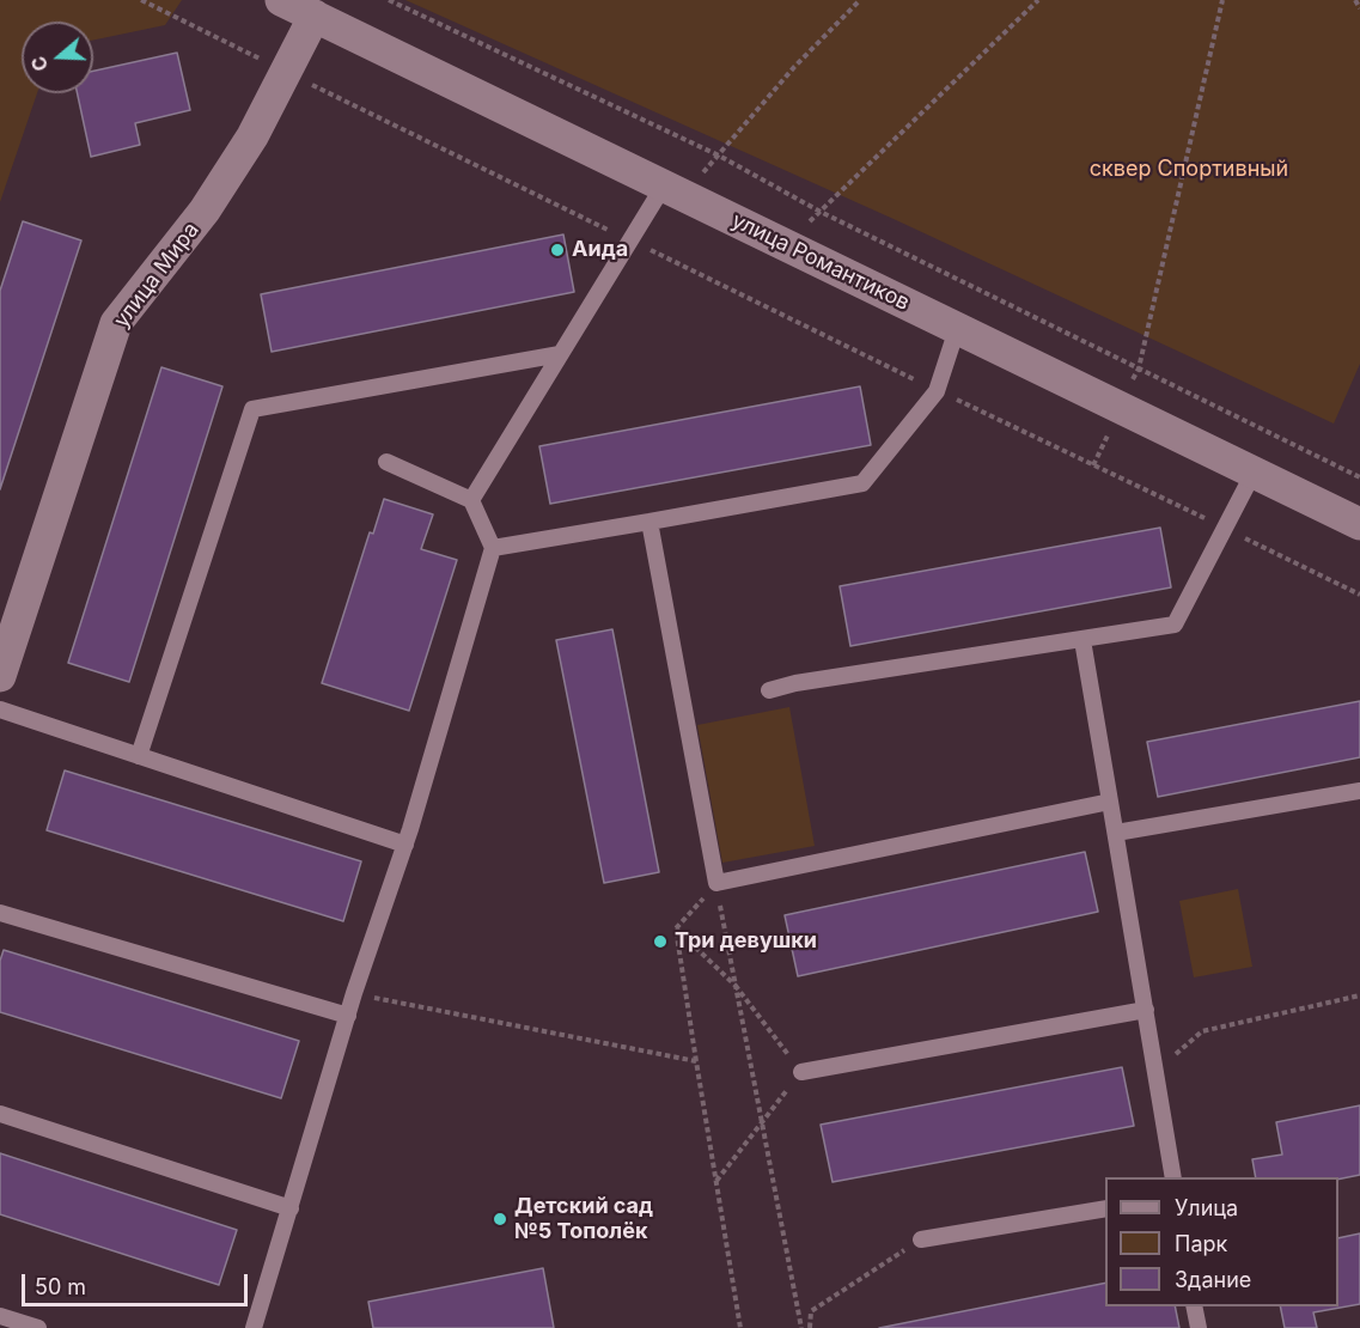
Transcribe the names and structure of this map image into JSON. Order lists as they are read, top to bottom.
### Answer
{
  "streets": {
    "street": ["улица Романтиков", "улица Мира"]
  },
  "crossings": [
    ["улица Романтиков", "улица Мира"]
  ],
  "parks": ["сквер Спортивный"],
  "places": ["Аида", "Три девушки", "Детский сад №5 Тополёк"],
  "legend": ["Улица", "Парк", "Здание"],
  "scale_bar": "50 m",
  "north": "left"
}
